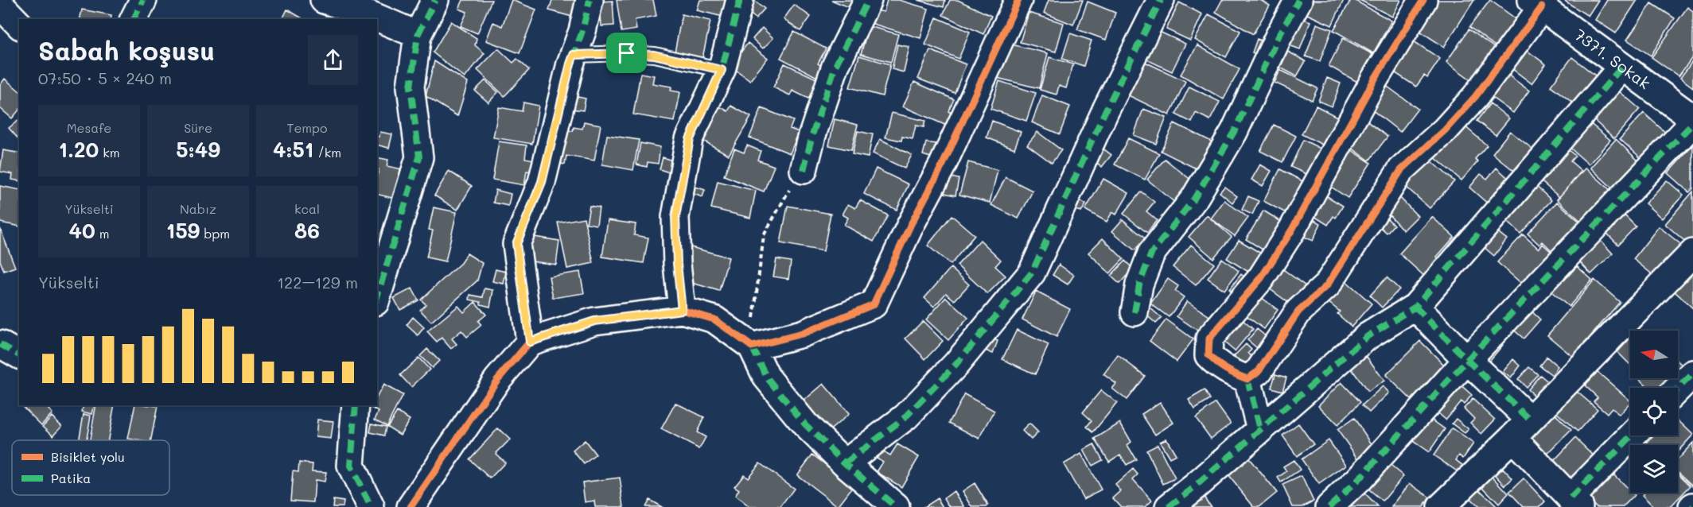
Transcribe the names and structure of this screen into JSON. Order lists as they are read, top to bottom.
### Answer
{
  "streets": {
    "street": ["7371. Sokak"]
  },
  "legend": ["Bisiklet yolu", "Patika"],
  "north": "left",
  "page": {
    "heading": ["Sabah koşusu", "07:50 · 5 × 240 m"],
    "stats": [
      ["Mesafe", "1.20 km"],
      ["Süre", "5:49"],
      ["Tempo", "4:51 /km"],
      ["Yükselti", "40 m"],
      ["Nabız", "159 bpm"],
      ["kcal", "86"]
    ],
    "chart": ["Yükselti", "122–129 m"]
  }
}
